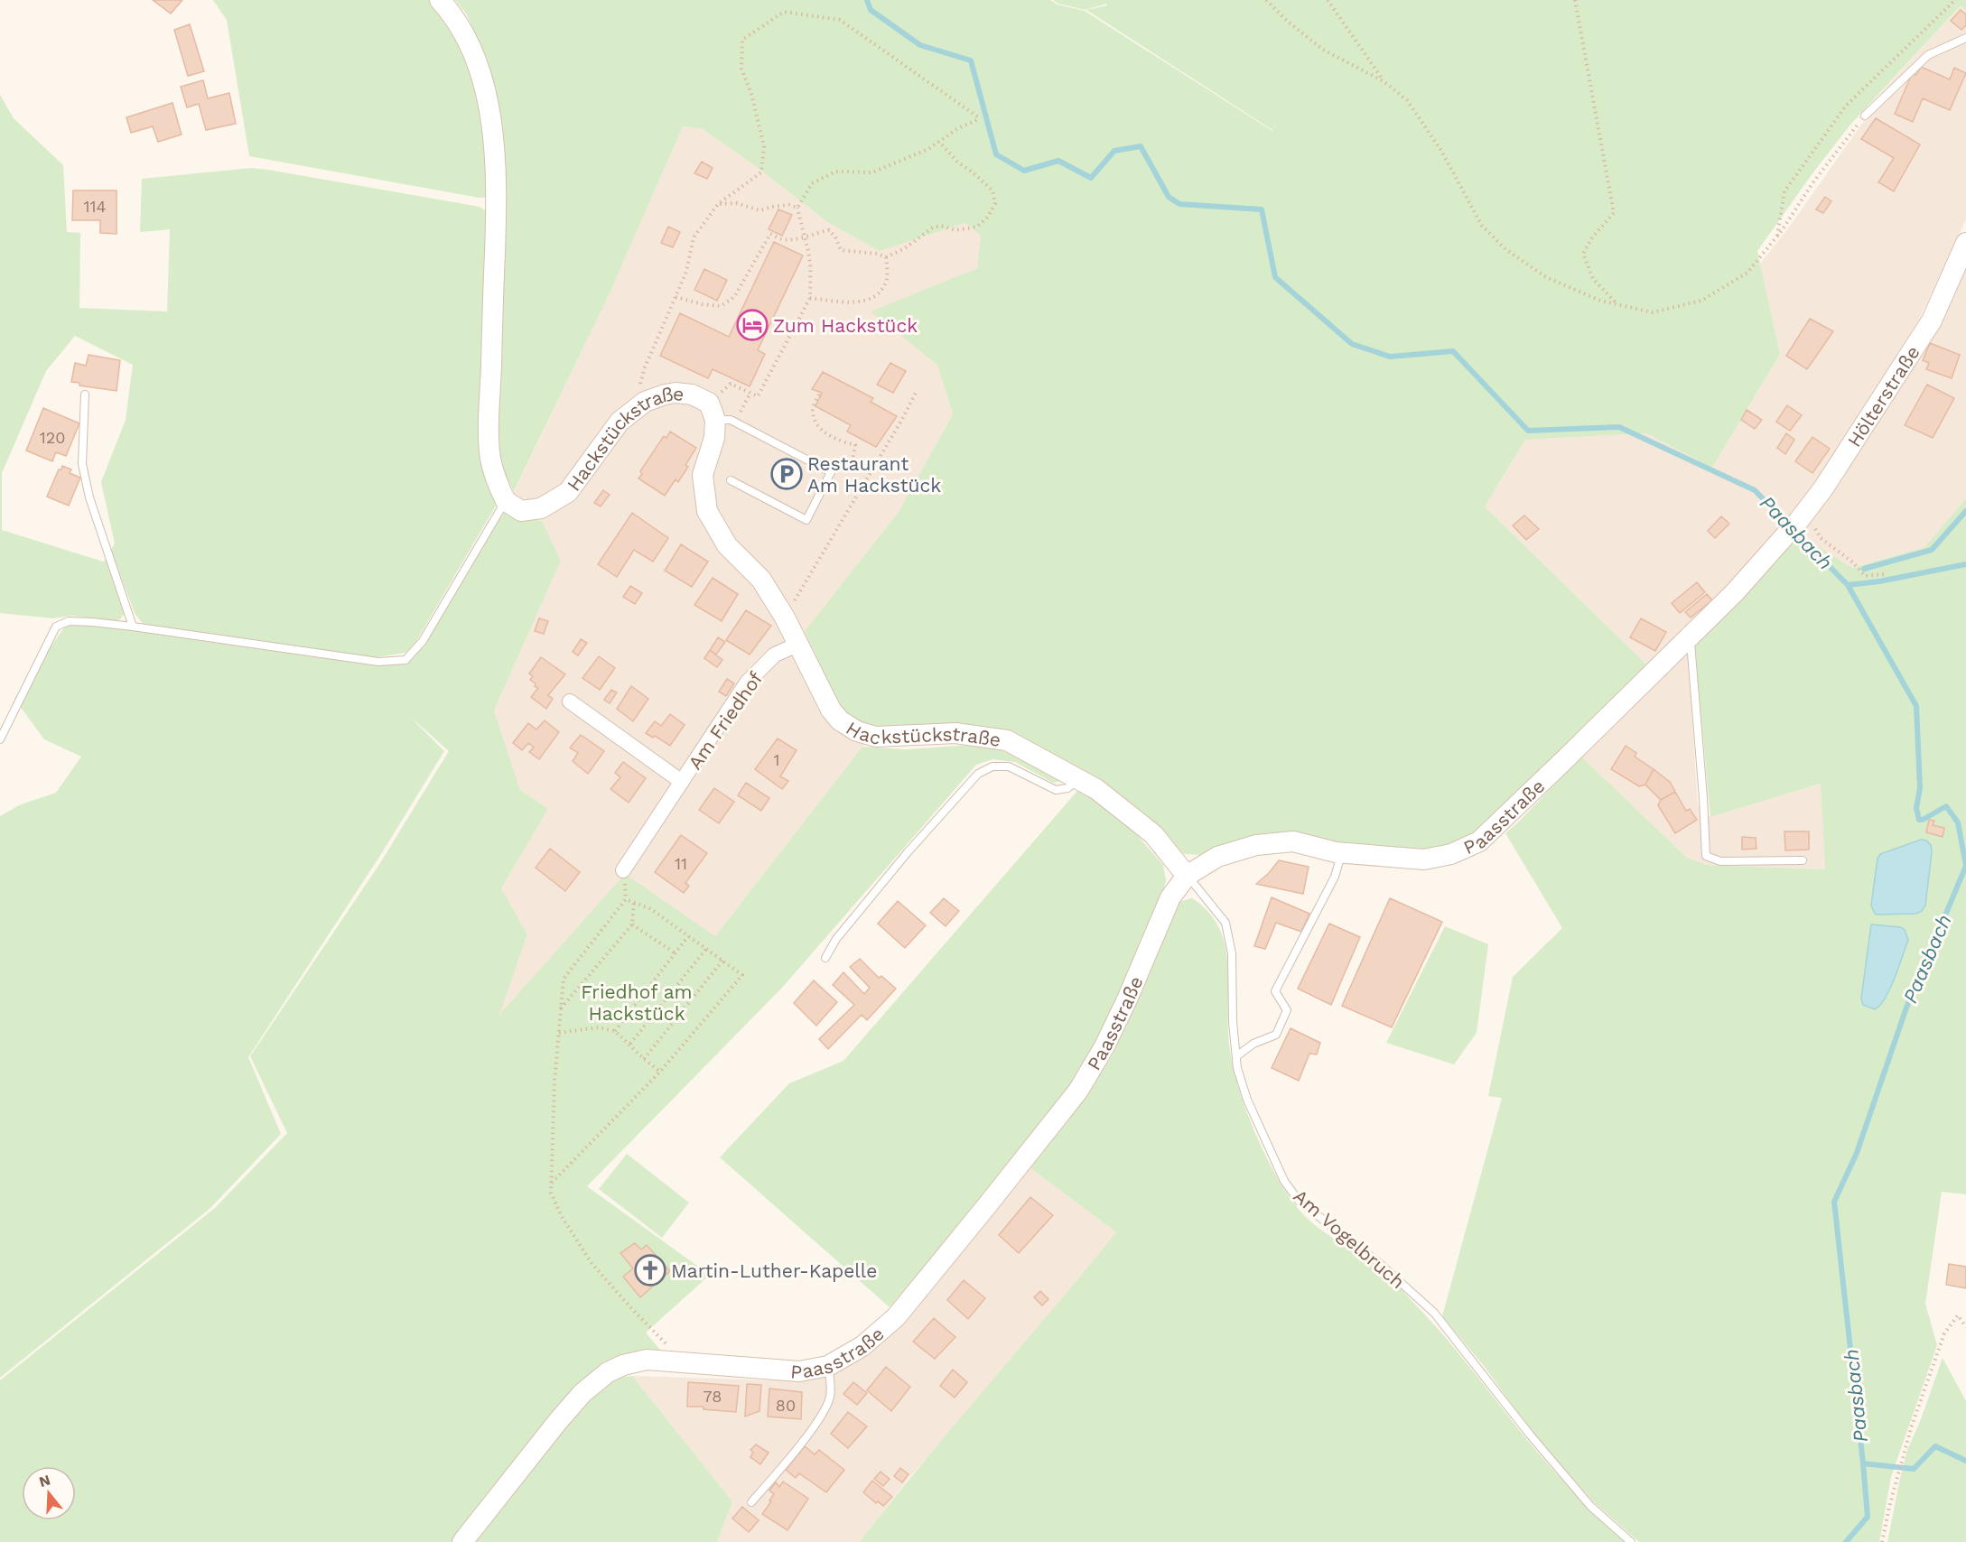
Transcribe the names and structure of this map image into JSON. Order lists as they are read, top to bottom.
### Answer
{
  "streets": {
    "street": [
      "Hölterstraße",
      "Hackstückstraße",
      "Am Friedhof",
      "Paasstraße"
    ],
    "lane": ["Am Vogelbruch"]
  },
  "crossings": [
    ["Hölterstraße", "Paasstraße"],
    ["Hackstückstraße", "Am Friedhof"],
    ["Hackstückstraße", "Paasstraße"],
    ["Hackstückstraße", "Am Vogelbruch"],
    ["Paasstraße", "Am Vogelbruch"]
  ],
  "water": ["Paasbach"],
  "parks": ["Friedhof am Hackstück"],
  "places": {
    "hotel": ["Zum Hackstück"],
    "parking": ["Restaurant Am Hackstück"],
    "church": ["Martin-Luther-Kapelle"]
  },
  "house_numbers": [
    "114",
    "120",
    "1",
    "11",
    "78",
    "80"
  ],
  "north": "top"
}
